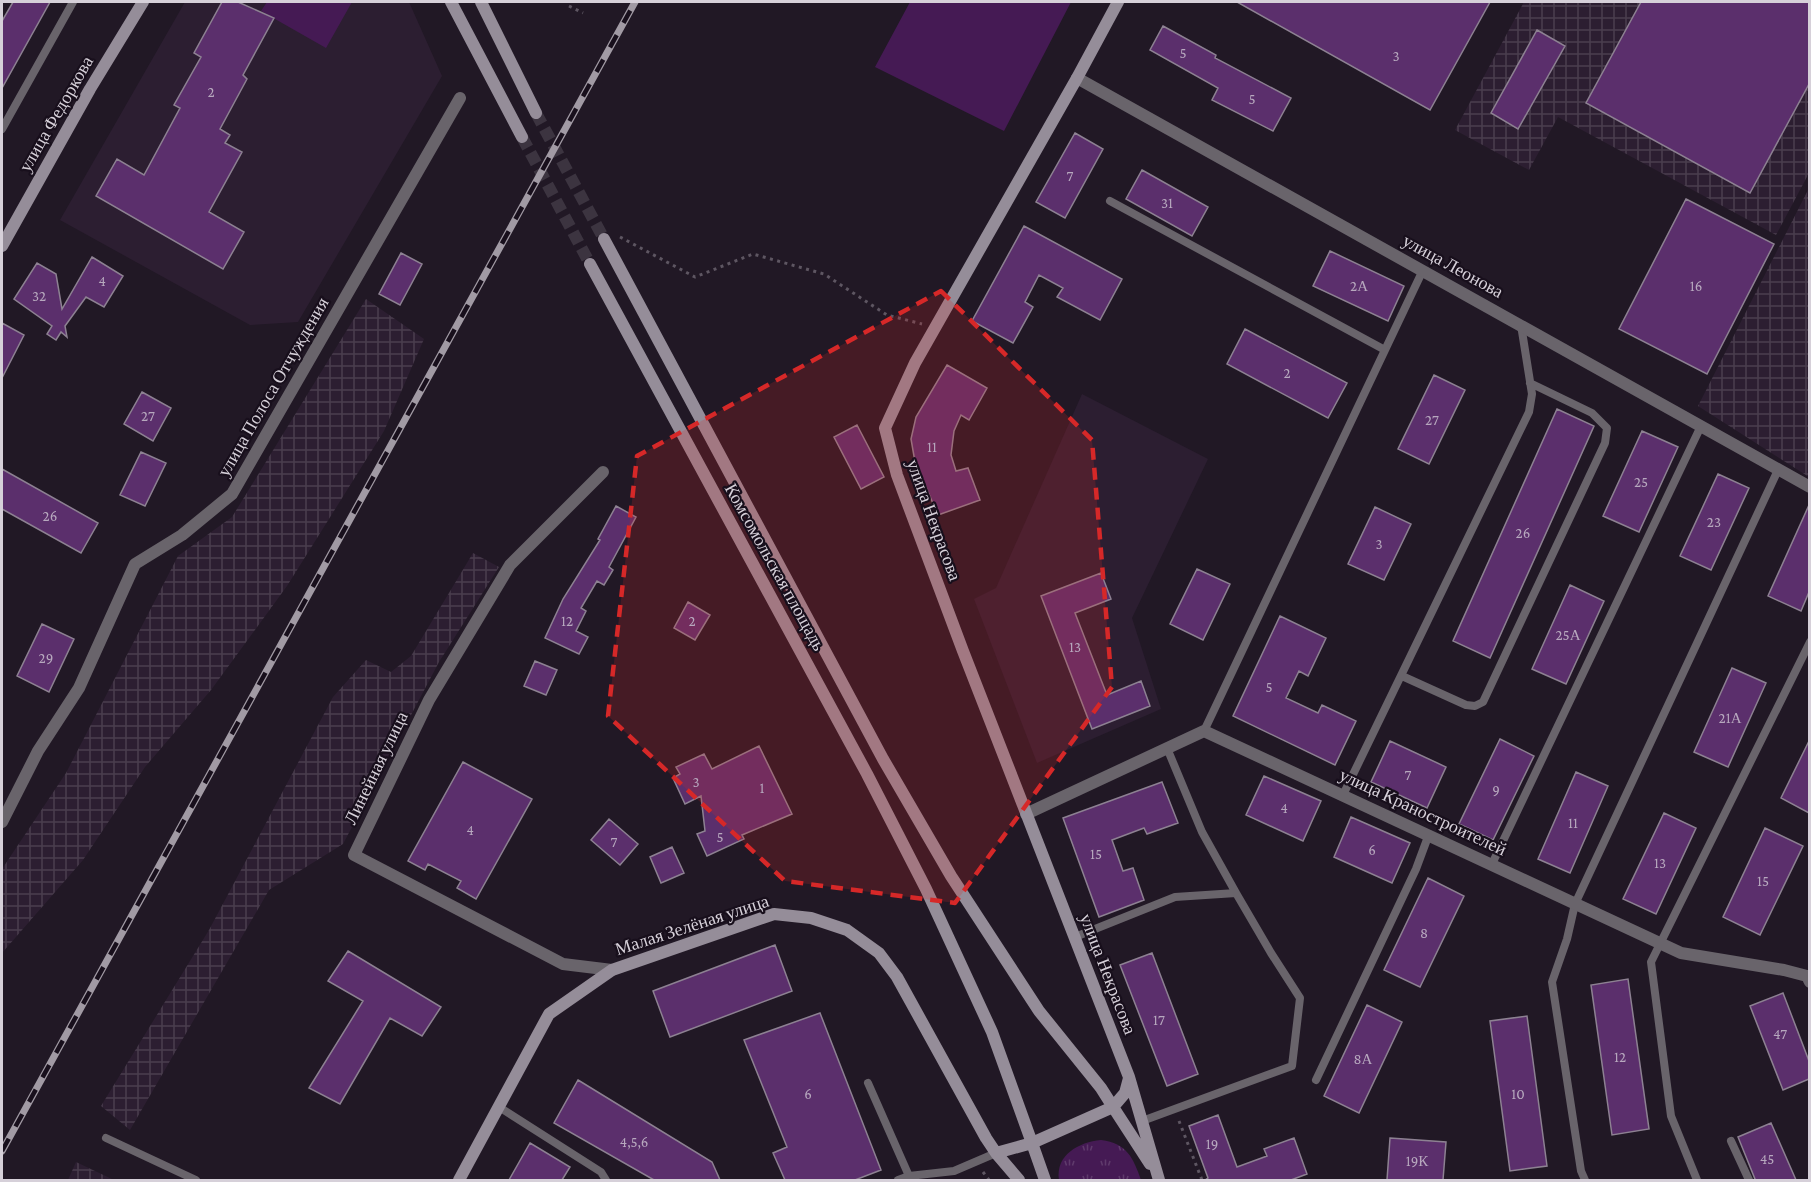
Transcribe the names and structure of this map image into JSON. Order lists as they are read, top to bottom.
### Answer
{
  "streets": {
    "main road": [
      "улица Федоркова",
      "улица Некрасова",
      "Комсомольская площадь",
      "Малая Зелёная улица"
    ],
    "street": [
      "улица Леонова",
      "улица Полоса Отчуждения",
      "Линейная улица",
      "улица Краностроителей"
    ]
  },
  "crossings": [
    ["улица Леонова", "улица Некрасова"],
    ["Линейная улица", "Малая Зелёная улица"]
  ],
  "house_numbers": [
    "5",
    "3",
    "2",
    "5",
    "7",
    "31",
    "4",
    "2А",
    "16",
    "32",
    "2",
    "27",
    "27",
    "11",
    "25",
    "26",
    "23",
    "26",
    "3",
    "12",
    "2",
    "25А",
    "13",
    "29",
    "5",
    "21А",
    "7",
    "3",
    "1",
    "9",
    "4",
    "11",
    "4",
    "5",
    "7",
    "6",
    "15",
    "13",
    "15",
    "8",
    "17",
    "47",
    "12",
    "8А",
    "6",
    "10",
    "4,5,6",
    "19",
    "45",
    "19К"
  ]
}
